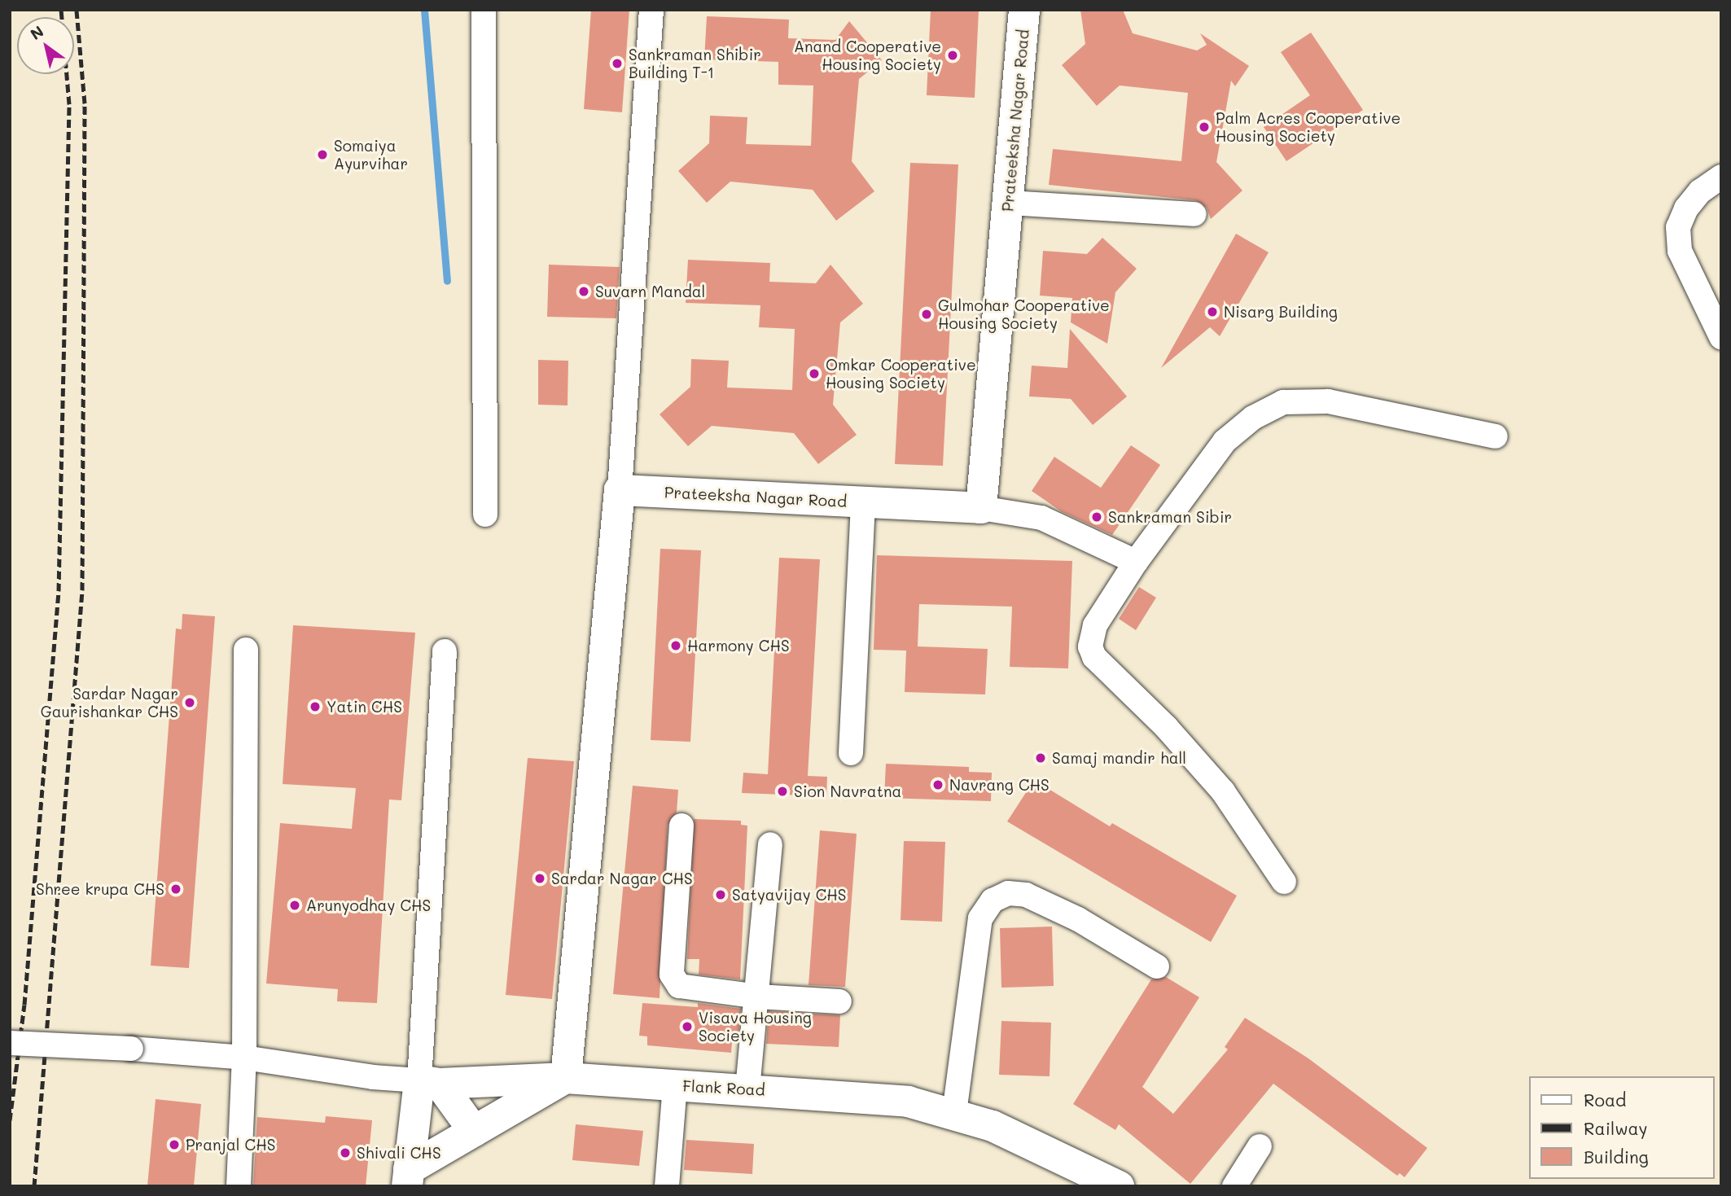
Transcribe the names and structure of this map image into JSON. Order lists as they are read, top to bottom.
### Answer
{
  "streets": {
    "street": ["Prateeksha Nagar Road", "Flank Road"]
  },
  "places": [
    "Anand Cooperative Housing Society",
    "Sankraman Shibir Building T-1",
    "Palm Acres Cooperative Housing Society",
    "Somaiya Ayurvihar",
    "Suvarn Mandal",
    "Nisarg Building",
    "Gulmohar Cooperative Housing Society",
    "Omkar Cooperative Housing Society",
    "Sankraman Sibir",
    "Harmony CHS",
    "Sardar Nagar Gaurishankar CHS",
    "Yatin CHS",
    "Samaj mandir hall",
    "Navrang CHS",
    "Sion Navratna",
    "Sardar Nagar CHS",
    "Shree krupa CHS",
    "Satyavijay CHS",
    "Arunyodhay CHS",
    "Visava Housing Society",
    "Pranjal CHS",
    "Shivali CHS"
  ],
  "legend": ["Road", "Railway", "Building"],
  "north": "top left"
}
